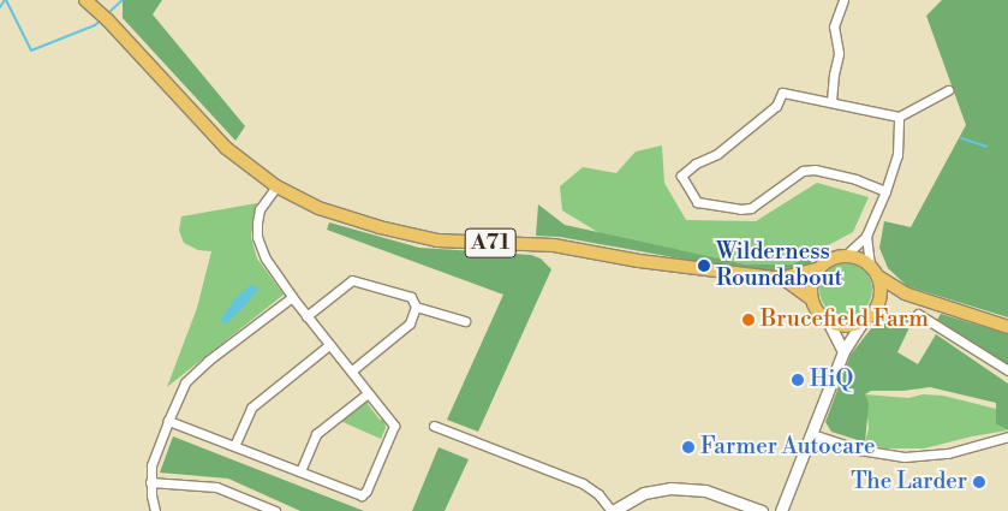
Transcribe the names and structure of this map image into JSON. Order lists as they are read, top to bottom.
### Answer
{
  "streets": {
    "main road": ["A71"]
  },
  "places": [
    "Wilderness Roundabout",
    "Brucefield Farm",
    "HiQ",
    "Farmer Autocare",
    "The Larder"
  ]
}
